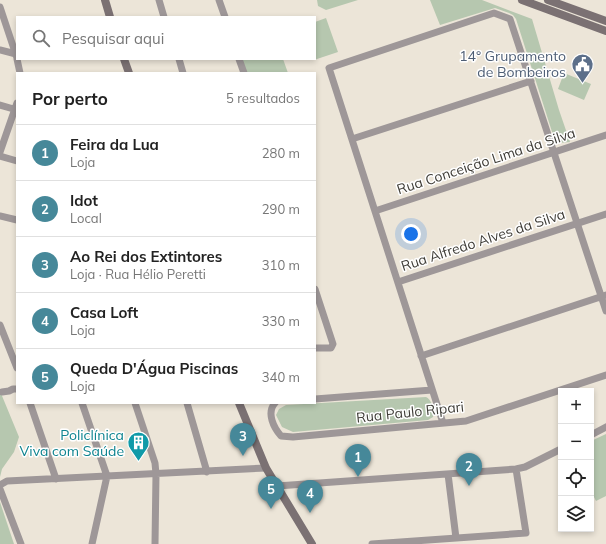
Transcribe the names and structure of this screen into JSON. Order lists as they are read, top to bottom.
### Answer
{
  "streets": {
    "street": ["Rua Conceição Lima da Silva", "Rua Alfredo Alves da Silva", "Rua Paulo Ripari"]
  },
  "places": {
    "public building": ["14° Grupamento de Bombeiros"],
    "building": ["Policlínica Viva com Saúde"]
  },
  "page": {
    "search": "Pesquisar aqui",
    "heading": ["Por perto", "5 resultados"],
    "list": [
      {
        "mark": "1",
        "name": "Feira da Lua",
        "note": "Loja",
        "value": "280 m"
      },
      {
        "mark": "2",
        "name": "Idot",
        "note": "Local",
        "value": "290 m"
      },
      {
        "mark": "3",
        "name": "Ao Rei dos Extintores",
        "note": "Loja · Rua Hélio Peretti",
        "value": "310 m"
      },
      {
        "mark": "4",
        "name": "Casa Loft",
        "note": "Loja",
        "value": "330 m"
      },
      {
        "mark": "5",
        "name": "Queda D'Água Piscinas",
        "note": "Loja",
        "value": "340 m"
      }
    ],
    "map_buttons": ["+", "−"],
    "pins": [
      "3",
      "1",
      "2",
      "5",
      "4"
    ]
  }
}
